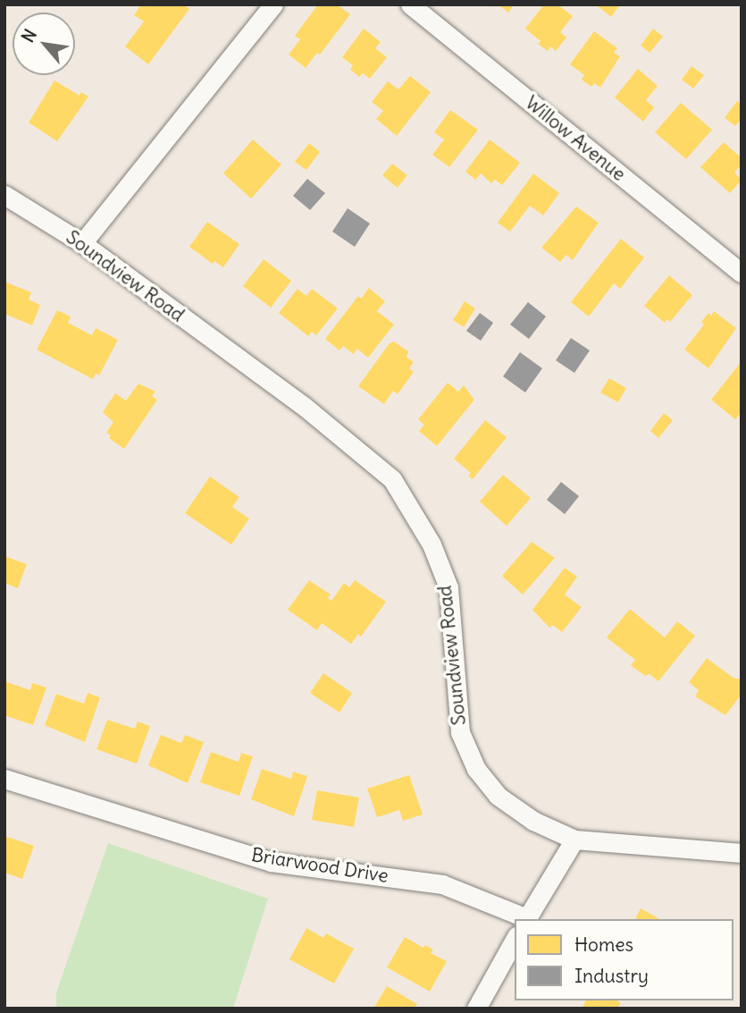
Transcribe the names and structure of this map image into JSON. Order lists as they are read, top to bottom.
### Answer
{
  "streets": {
    "street": ["Willow Avenue", "Soundview Road", "Briarwood Drive"]
  },
  "legend": ["Homes", "Industry"],
  "north": "top left"
}
